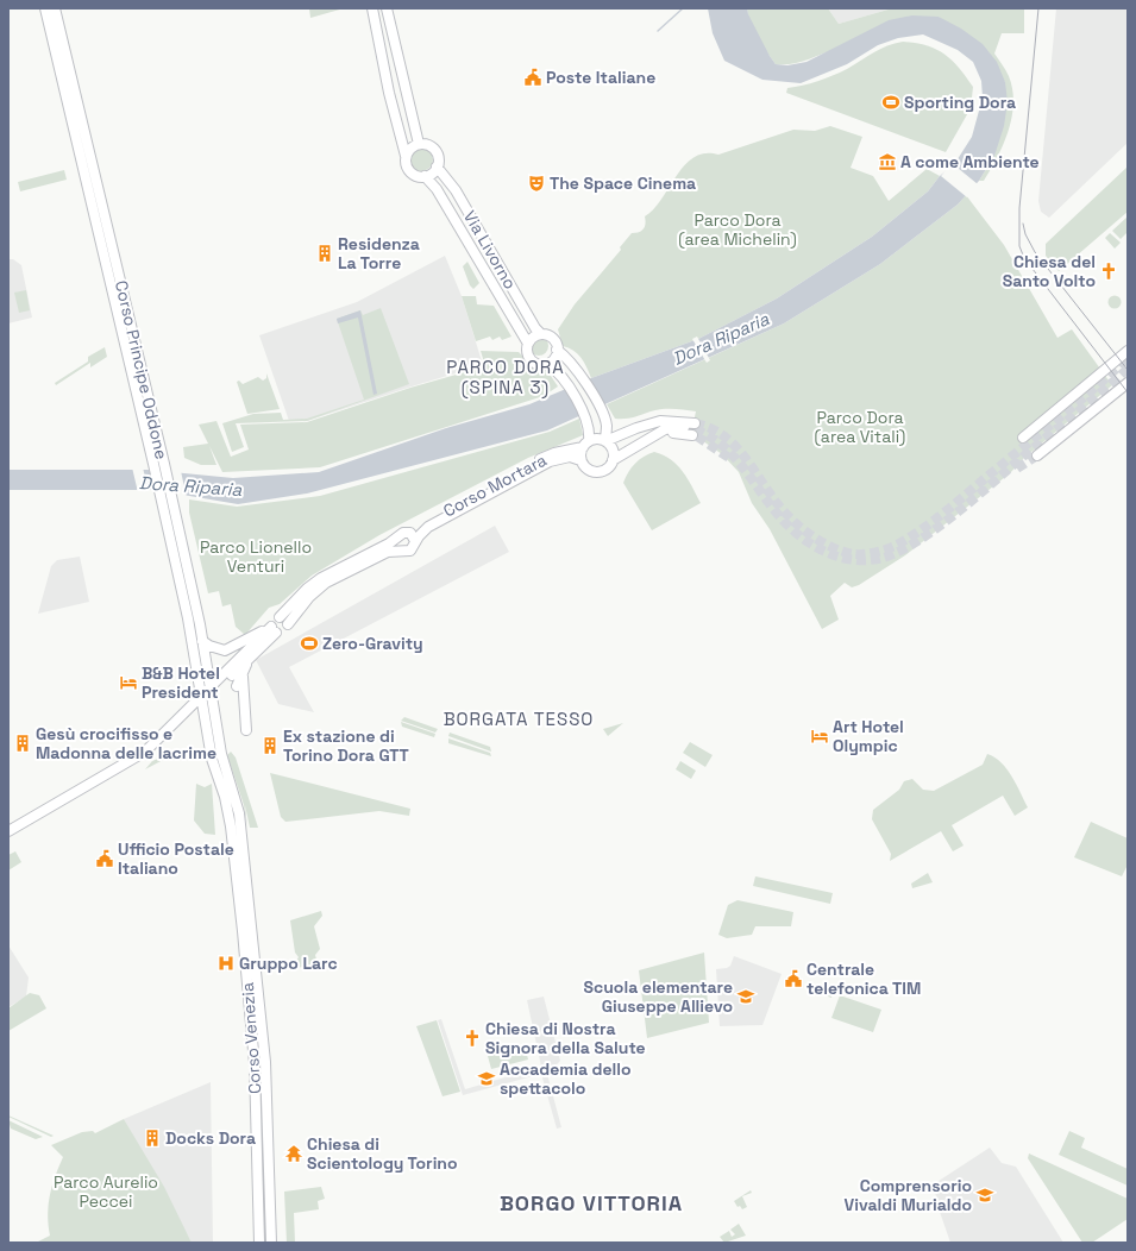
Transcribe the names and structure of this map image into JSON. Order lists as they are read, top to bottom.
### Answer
{
  "streets": {
    "main road": [
      "Via Livorno",
      "Corso Principe Oddone",
      "Corso Mortara",
      "Corso Venezia"
    ]
  },
  "crossings": [
    ["Corso Principe Oddone", "Corso Venezia"]
  ],
  "districts": ["PARCO DORA (SPINA 3)", "BORGATA TESSO", "BORGO VITTORIA"],
  "water": ["Dora Riparia"],
  "parks": [
    "Parco Dora (area Michelin)",
    "Parco Dora (area Vitali)",
    "Parco Lionello Venturi",
    "Parco Aurelio Peccei"
  ],
  "places": {
    "public building": ["Poste Italiane", "Ufficio Postale Italiano", "Centrale telefonica TIM"],
    "sports": ["Sporting Dora", "Zero-Gravity"],
    "museum": ["A come Ambiente"],
    "theatre": ["The Space Cinema"],
    "building": [
      "Residenza La Torre",
      "Gesù crocifisso e Madonna delle lacrime",
      "Ex stazione di Torino Dora GTT",
      "Docks Dora"
    ],
    "church": ["Chiesa del Santo Volto", "Chiesa di Nostra Signora della Salute"],
    "hotel": ["B&B Hotel President", "Art Hotel Olympic"],
    "hospital": ["Gruppo Larc"],
    "school or university": ["Scuola elementare Giuseppe Allievo", "Accademia dello spettacolo", "Comprensorio Vivaldi Murialdo"],
    "temple": ["Chiesa di Scientology Torino"]
  }
}
